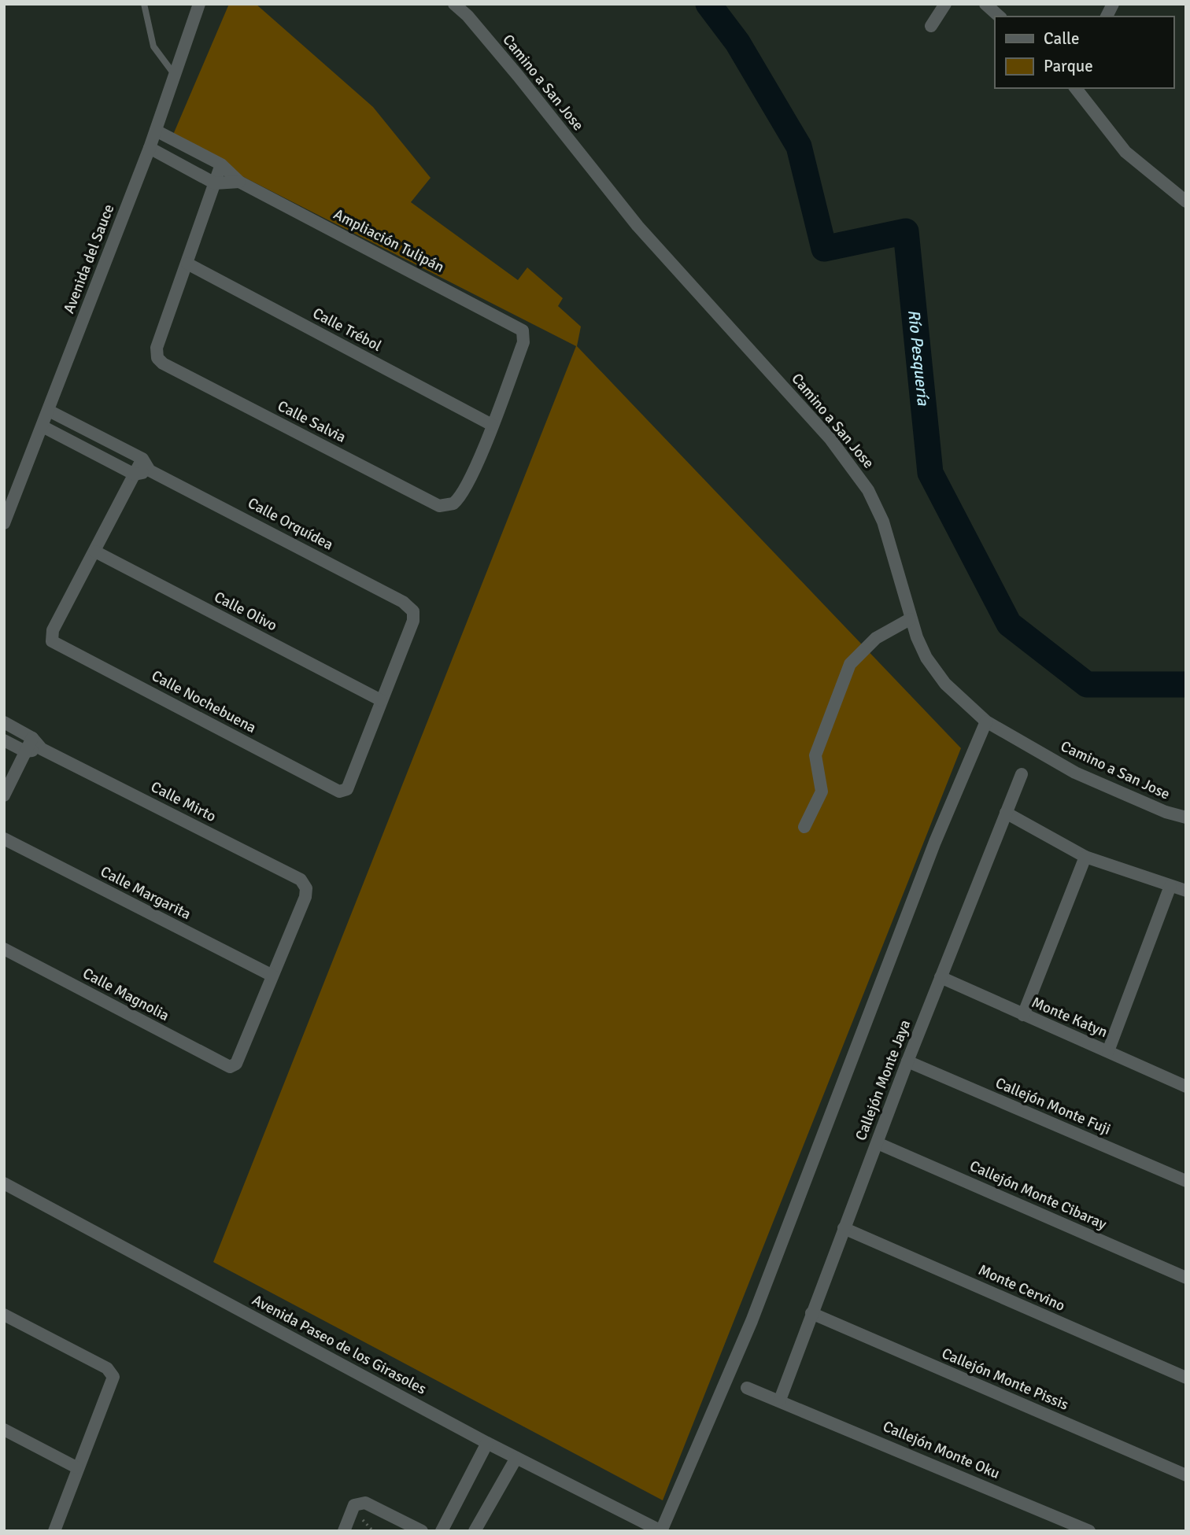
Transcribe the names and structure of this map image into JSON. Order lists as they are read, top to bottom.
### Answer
{
  "streets": {
    "street": [
      "Camino a San Jose",
      "Ampliación Tulipán",
      "Avenida del Sauce",
      "Calle Trébol",
      "Calle Salvia",
      "Calle Orquídea",
      "Calle Olivo",
      "Calle Nochebuena",
      "Calle Mirto",
      "Calle Margarita",
      "Calle Magnolia",
      "Monte Katyn",
      "Callejón Monte Jaya",
      "Callejón Monte Fuji",
      "Callejón Monte Cibaray",
      "Monte Cervino",
      "Avenida Paseo de los Girasoles",
      "Callejón Monte Pissis",
      "Callejón Monte Oku"
    ]
  },
  "crossings": [
    ["Ampliación Tulipán", "Avenida del Sauce"],
    ["Ampliación Tulipán", "Calle Trébol"],
    ["Ampliación Tulipán", "Calle Salvia"],
    ["Calle Trébol", "Calle Salvia"],
    ["Calle Orquídea", "Calle Olivo"],
    ["Calle Orquídea", "Calle Nochebuena"],
    ["Calle Olivo", "Calle Nochebuena"],
    ["Calle Mirto", "Calle Margarita"],
    ["Calle Mirto", "Calle Magnolia"],
    ["Calle Margarita", "Calle Magnolia"],
    ["Monte Katyn", "Callejón Monte Jaya"],
    ["Callejón Monte Jaya", "Callejón Monte Fuji"],
    ["Callejón Monte Jaya", "Callejón Monte Cibaray"],
    ["Callejón Monte Jaya", "Monte Cervino"],
    ["Callejón Monte Jaya", "Callejón Monte Pissis"],
    ["Callejón Monte Jaya", "Callejón Monte Oku"]
  ],
  "water": ["Río Pesquería"],
  "legend": ["Calle", "Parque"]
}
